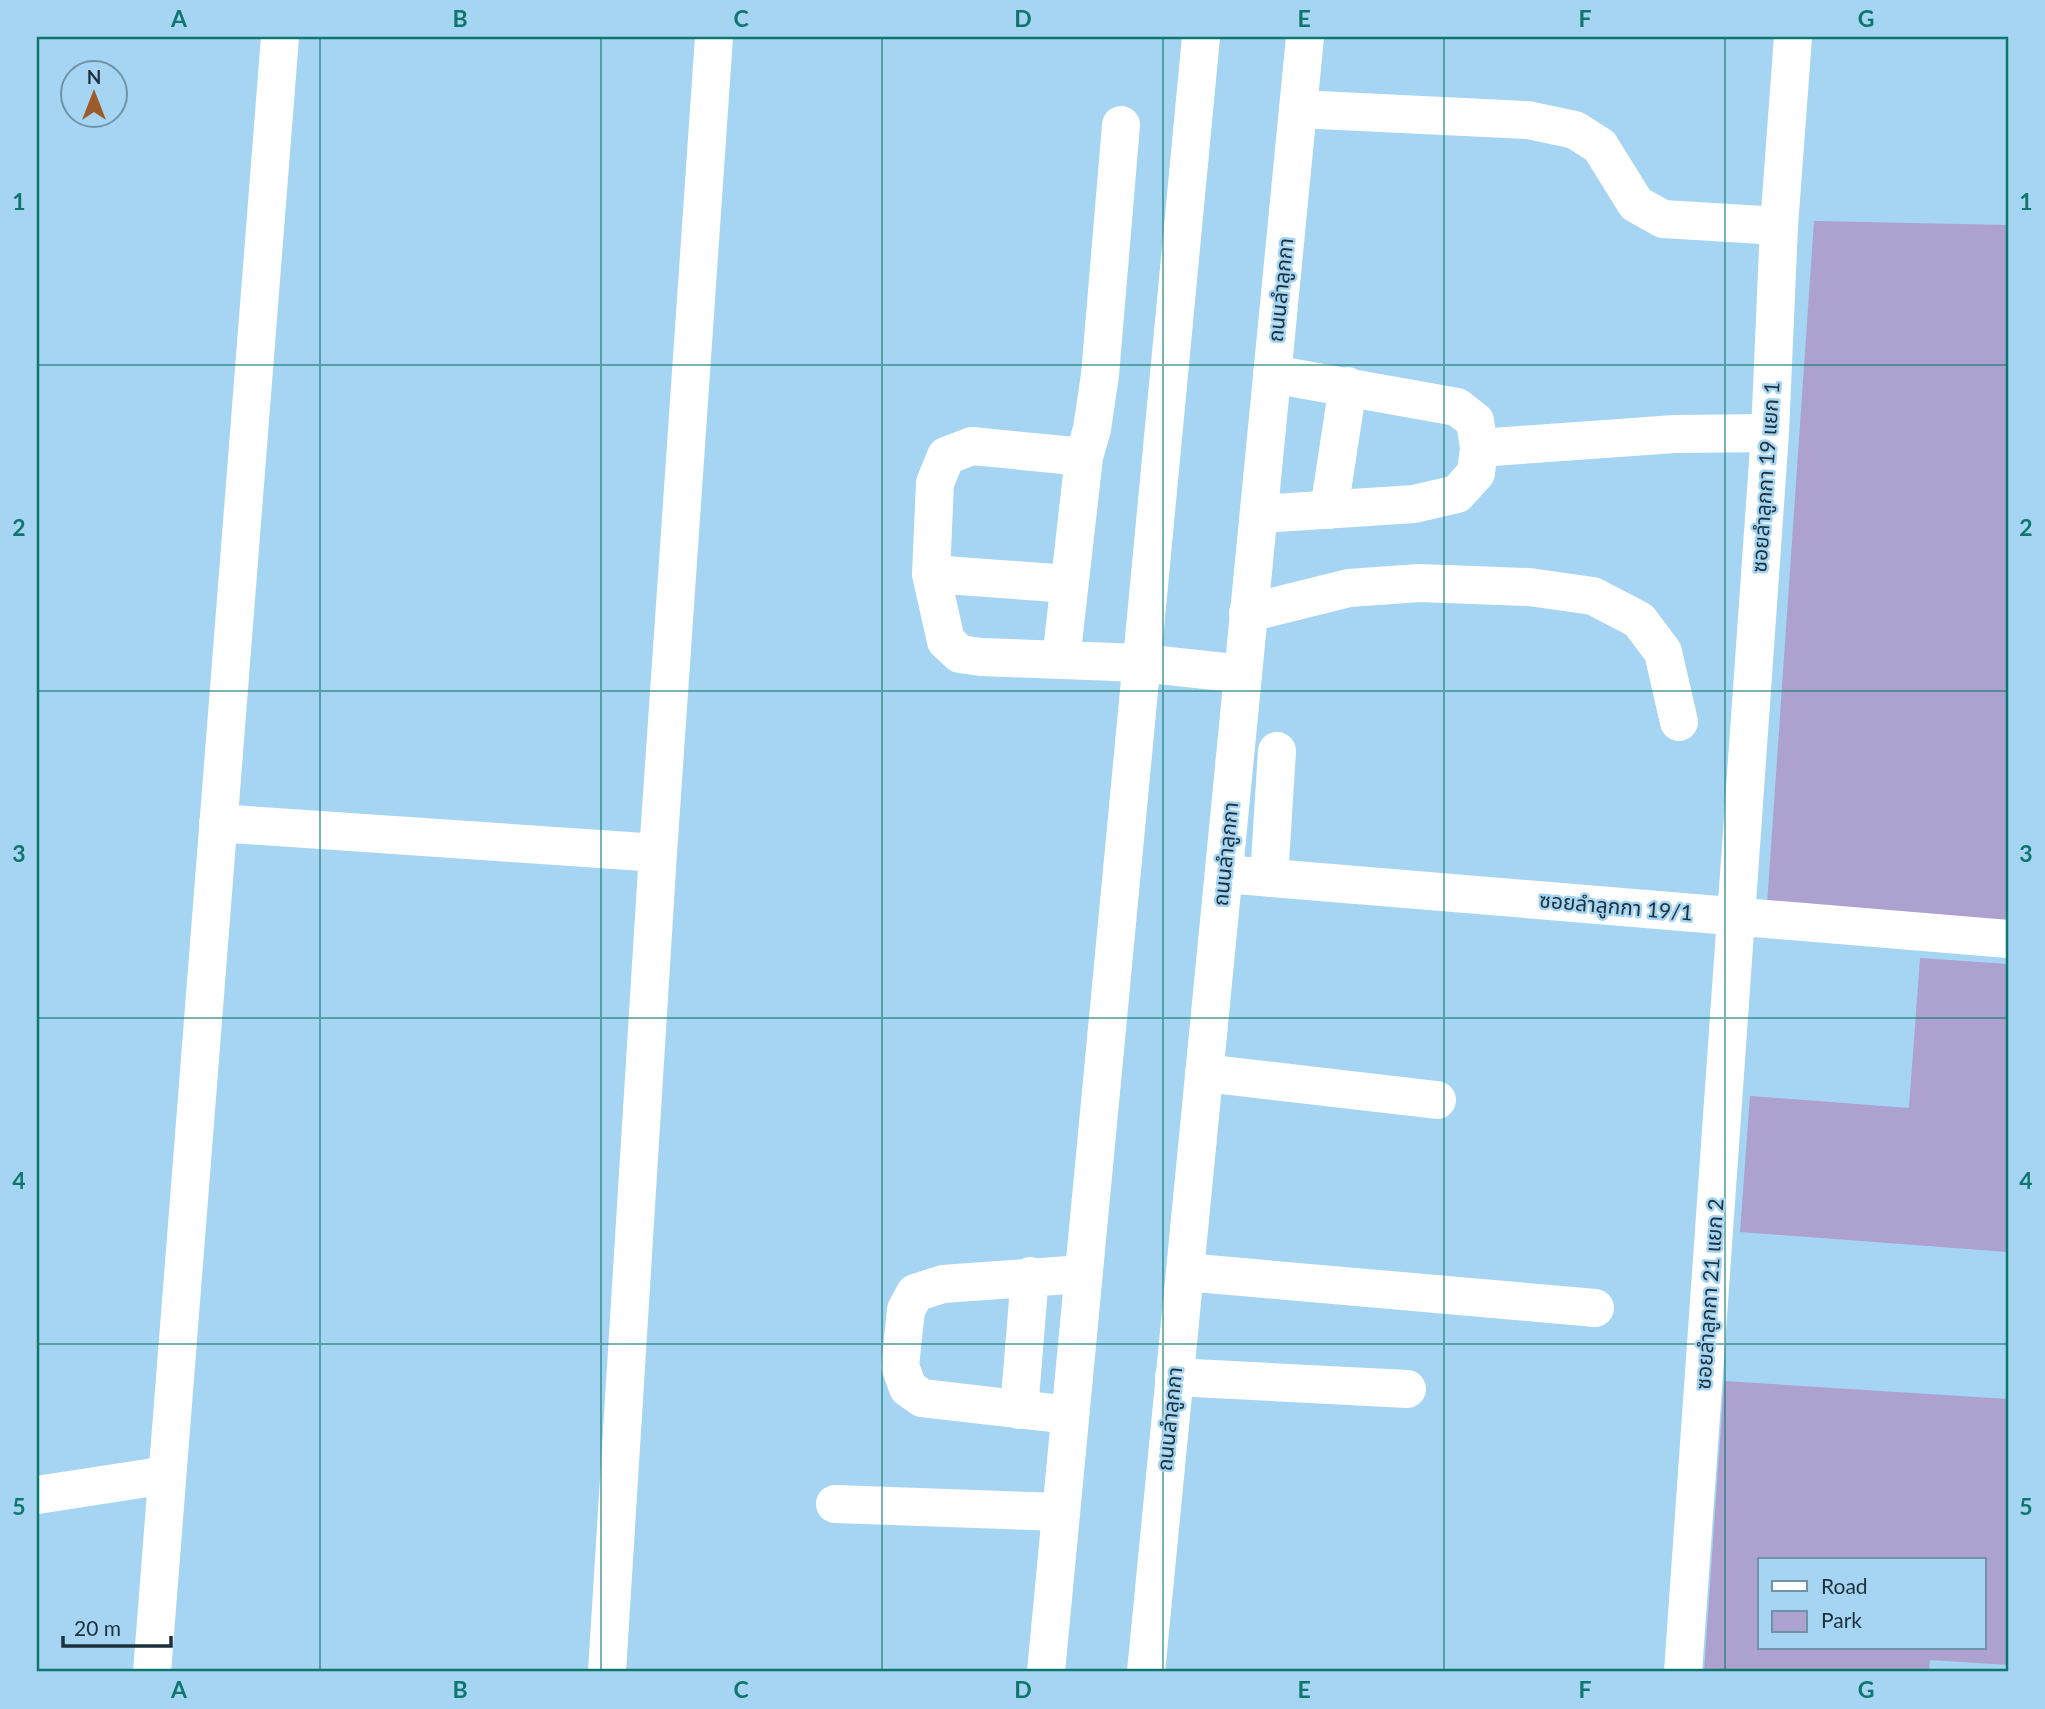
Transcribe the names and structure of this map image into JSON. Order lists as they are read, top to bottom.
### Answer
{
  "streets": {
    "street": [
      "ถนนลำลูกกา",
      "ซอยลำลูกกา 19 แยก 1",
      "ซอยลำลูกกา 19/1",
      "ซอยลำลูกกา 21 แยก 2"
    ]
  },
  "crossings": [
    ["ถนนลำลูกกา", "ซอยลำลูกกา 19/1"],
    ["ซอยลำลูกกา 19 แยก 1", "ซอยลำลูกกา 19/1"],
    ["ซอยลำลูกกา 19 แยก 1", "ซอยลำลูกกา 21 แยก 2"],
    ["ซอยลำลูกกา 19/1", "ซอยลำลูกกา 21 แยก 2"]
  ],
  "legend": ["Road", "Park"],
  "scale_bar": "20 m",
  "north": "top",
  "grid": {
    "columns": [
      "A",
      "B",
      "C",
      "D",
      "E",
      "F",
      "G"
    ],
    "rows": [
      "1",
      "2",
      "3",
      "4",
      "5"
    ]
  }
}
